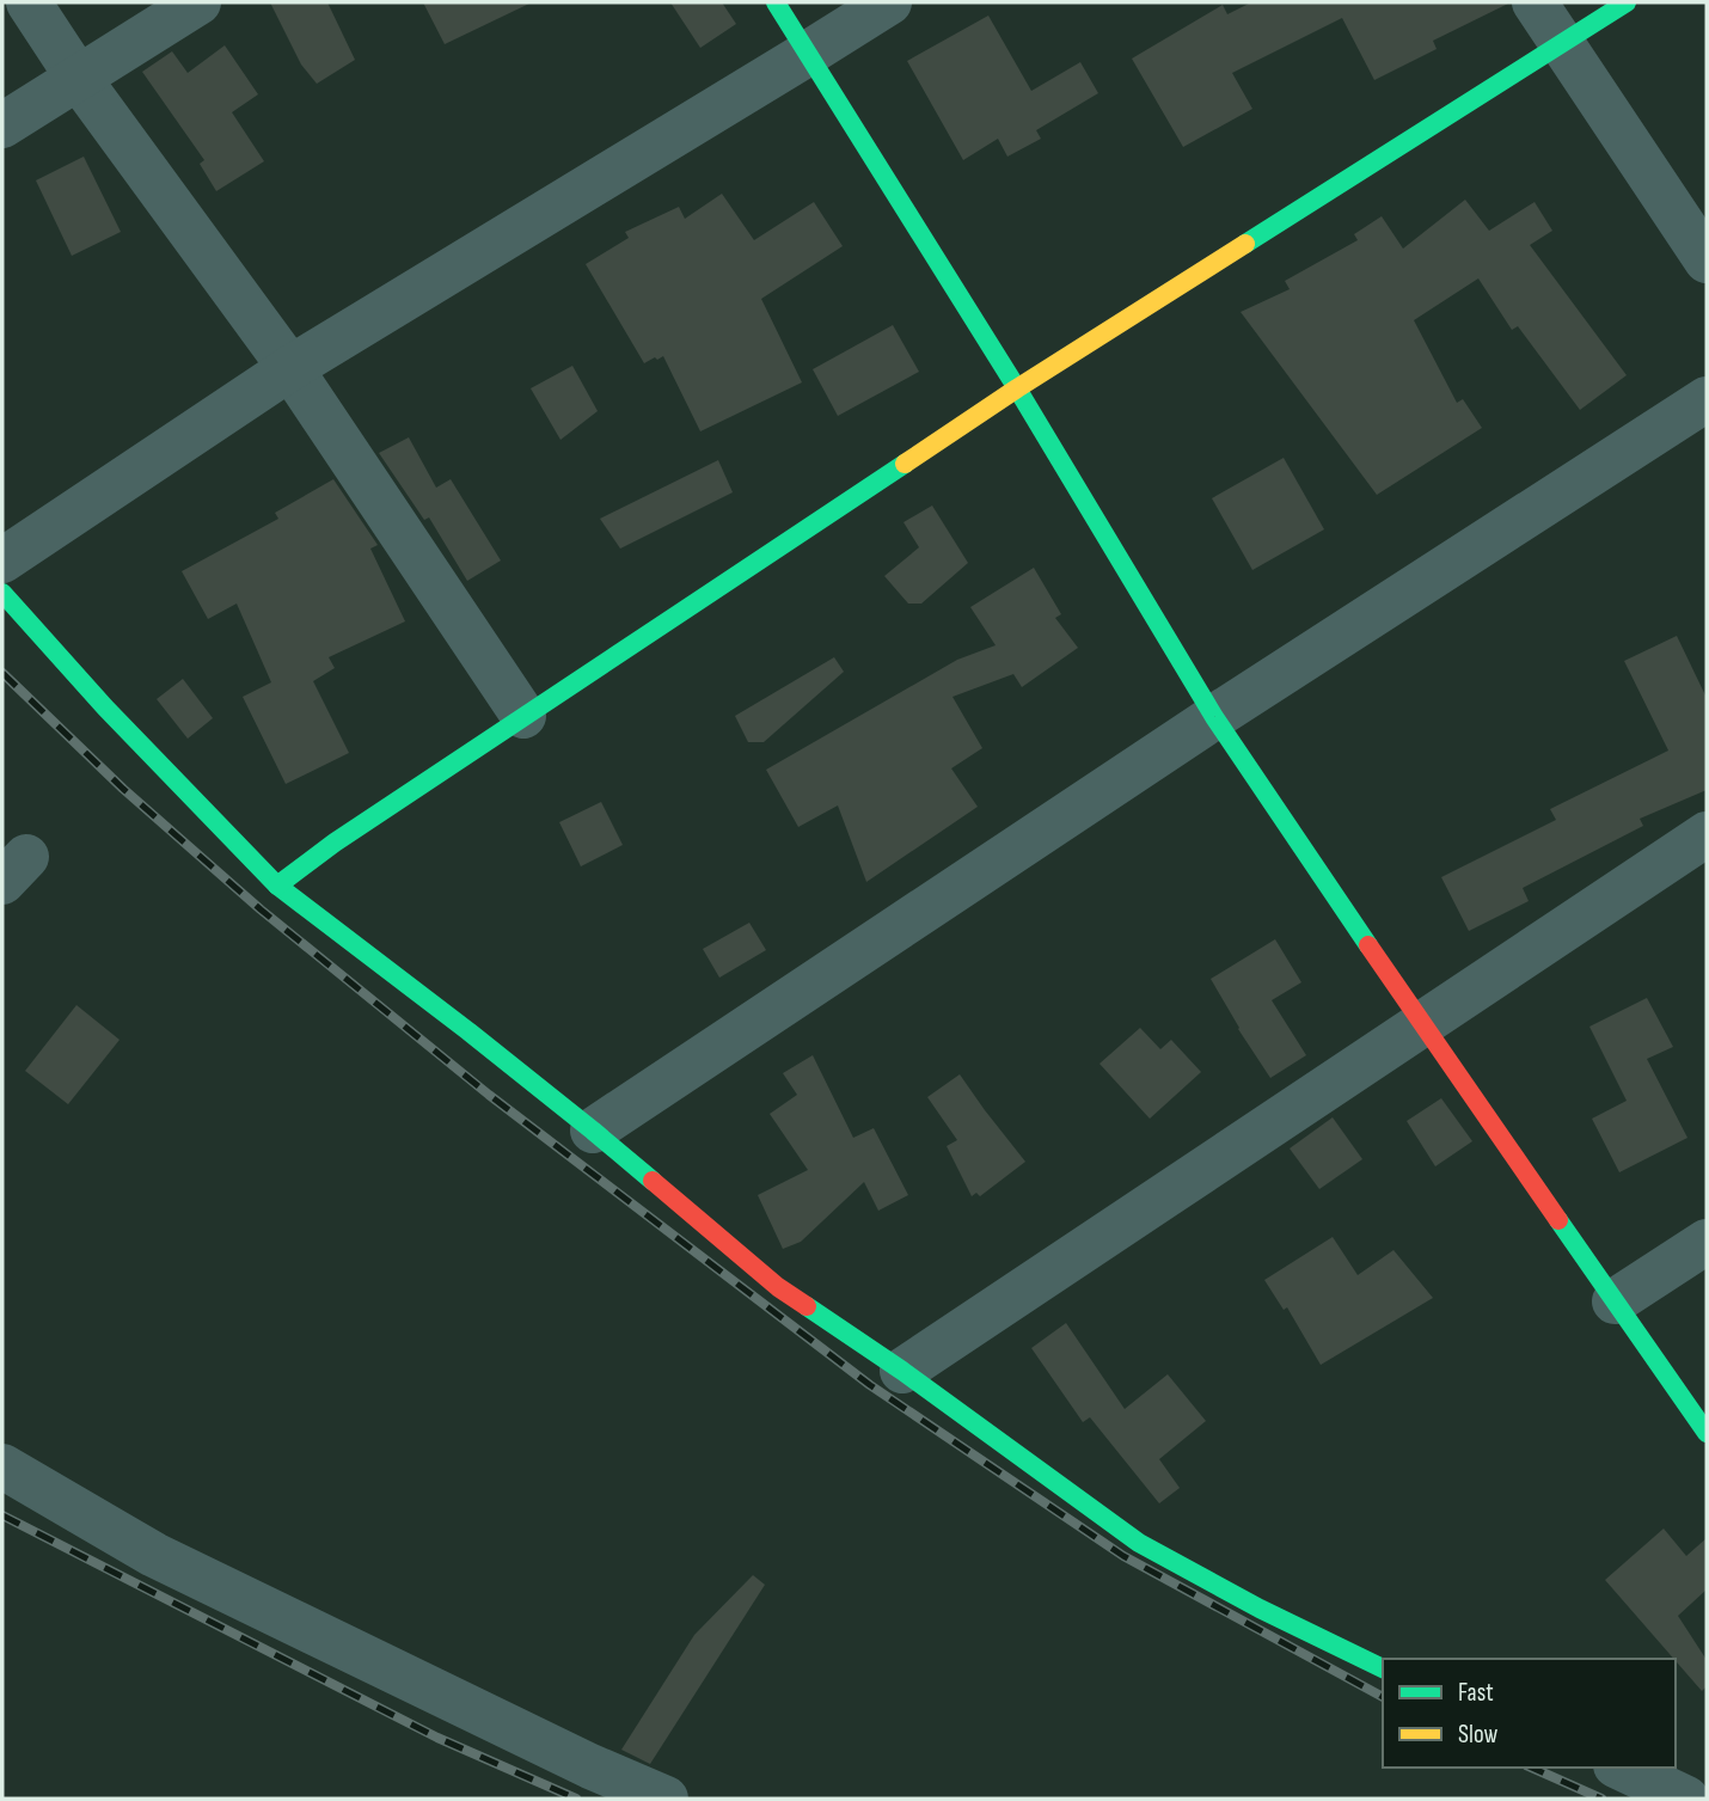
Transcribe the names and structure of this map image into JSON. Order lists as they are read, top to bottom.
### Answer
{
  "legend": ["Fast", "Slow"]
}
